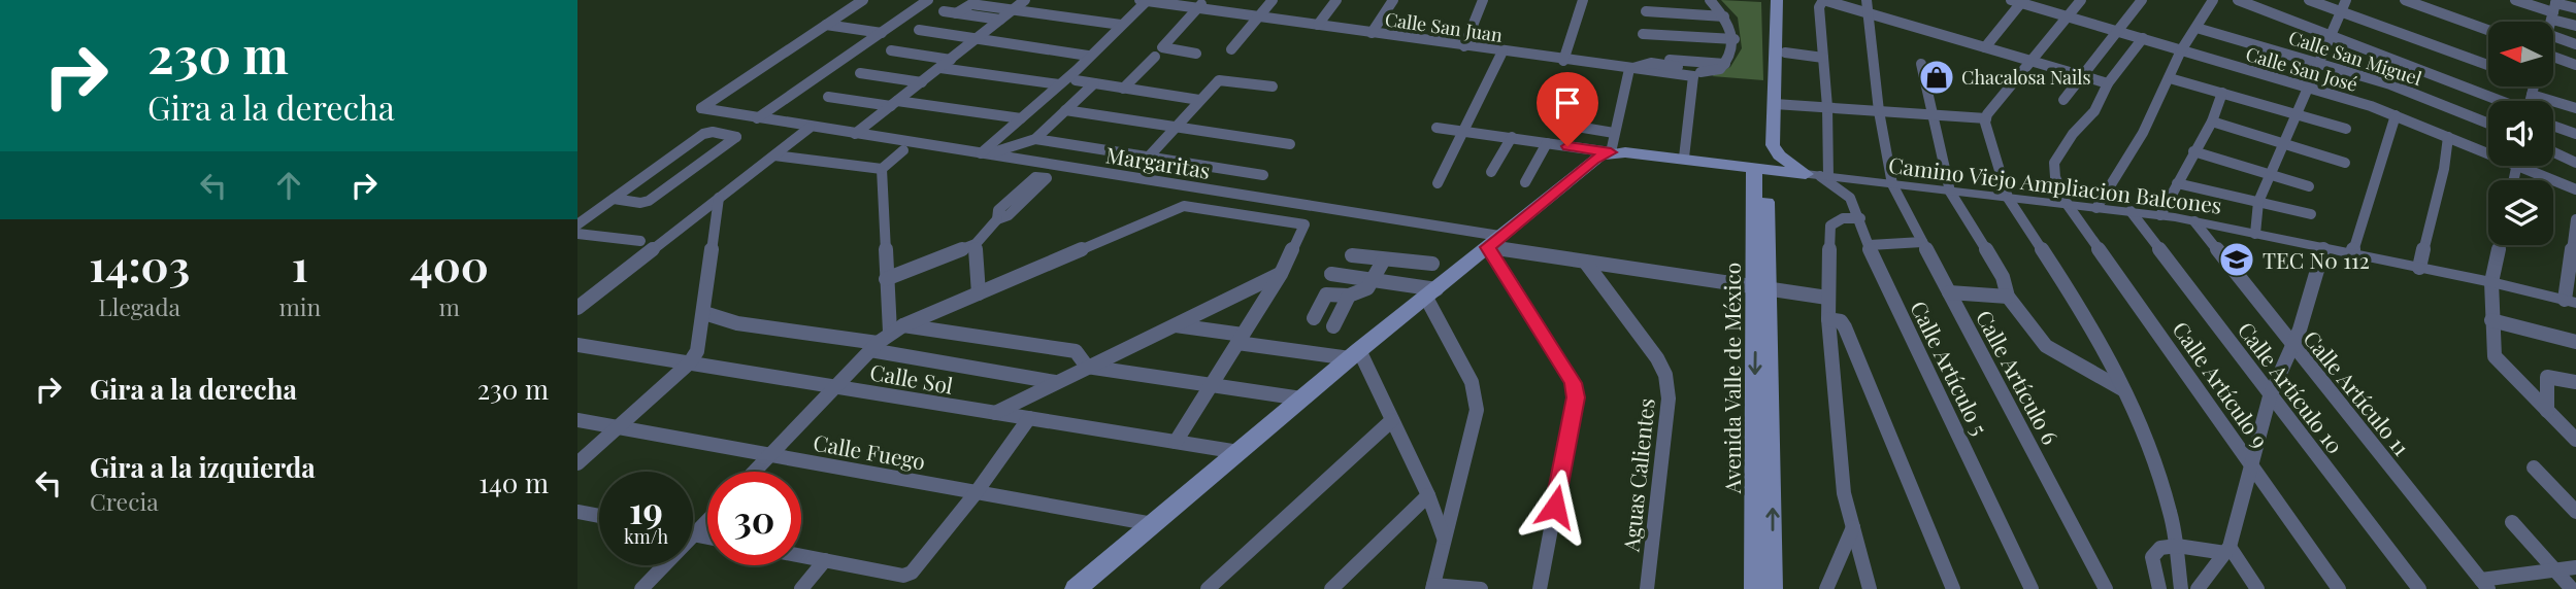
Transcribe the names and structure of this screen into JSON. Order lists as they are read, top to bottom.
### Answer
{
  "streets": {
    "main road": ["Camino Viejo Ampliacion Balcones", "Avenida Valle de México"],
    "street": [
      "Calle San Juan",
      "Calle San Miguel",
      "Calle San José",
      "Margaritas",
      "Calle Artículo 5",
      "Calle Artículo 6",
      "Calle Sol",
      "Calle Artículo 9",
      "Calle Artículo 10",
      "Calle Artículo 11",
      "Calle Fuego",
      "Aguas Calientes"
    ]
  },
  "crossings": [
    ["Margaritas", "Avenida Valle de México"],
    ["Margaritas", "Aguas Calientes"],
    ["Camino Viejo Ampliacion Balcones", "Calle Artículo 5"],
    ["Camino Viejo Ampliacion Balcones", "Calle Artículo 6"],
    ["Camino Viejo Ampliacion Balcones", "Avenida Valle de México"],
    ["Camino Viejo Ampliacion Balcones", "Calle Artículo 9"],
    ["Camino Viejo Ampliacion Balcones", "Calle Artículo 10"],
    ["Camino Viejo Ampliacion Balcones", "Calle Artículo 11"]
  ],
  "places": {
    "shop": ["Chacalosa Nails"],
    "school or university": ["TEC N0 112"]
  },
  "north": "left",
  "page": {
    "turn": ["230 m", "Gira a la derecha"],
    "eta": [
      "14:03",
      "Llegada",
      "1",
      "min",
      "400",
      "m"
    ],
    "list": [
      {
        "name": "Gira a la derecha",
        "value": "230 m"
      },
      {
        "name": "Gira a la izquierda",
        "note": "Crecia",
        "value": "140 m"
      }
    ],
    "speed": "19 km/h",
    "limit": "30"
  }
}
